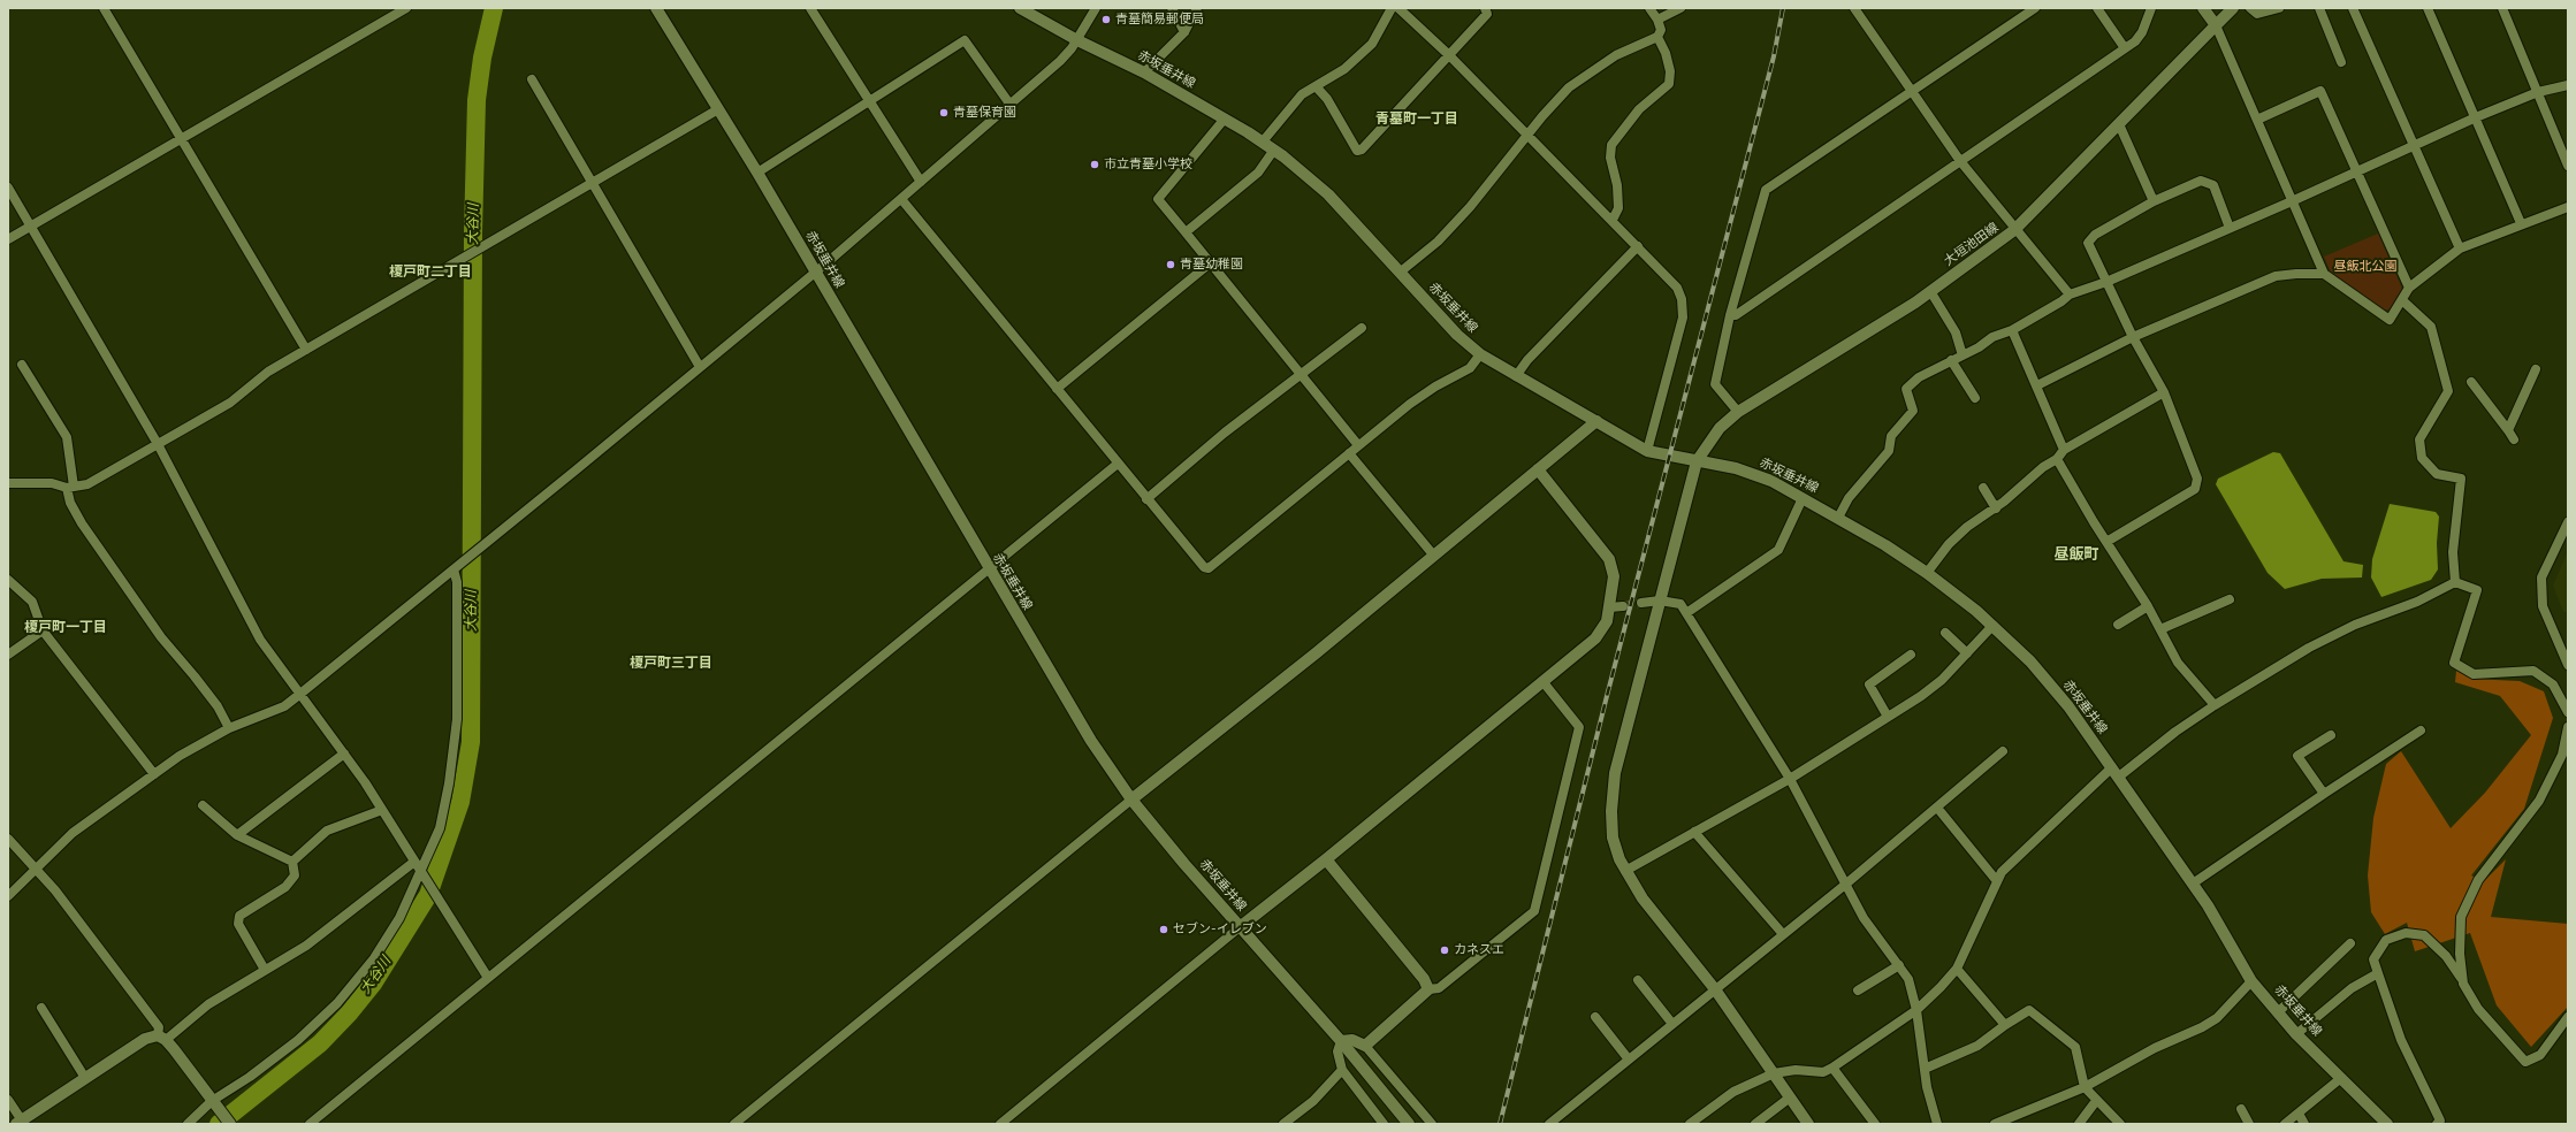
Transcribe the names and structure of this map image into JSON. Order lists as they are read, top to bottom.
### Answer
{
  "streets": {
    "main road": ["赤坂垂井線", "大垣池田線"]
  },
  "crossings": [
    ["赤坂垂井線", "大垣池田線"]
  ],
  "districts": [
    "青墓町一丁目",
    "榎戸町二丁目",
    "昼飯町",
    "榎戸町一丁目",
    "榎戸町三丁目"
  ],
  "water": ["大谷川"],
  "parks": ["昼飯北公園"],
  "places": [
    "青墓簡易郵便局",
    "青墓保育園",
    "市立青墓小学校",
    "青墓幼稚園",
    "セブン-イレブン",
    "カネスエ"
  ]
}
